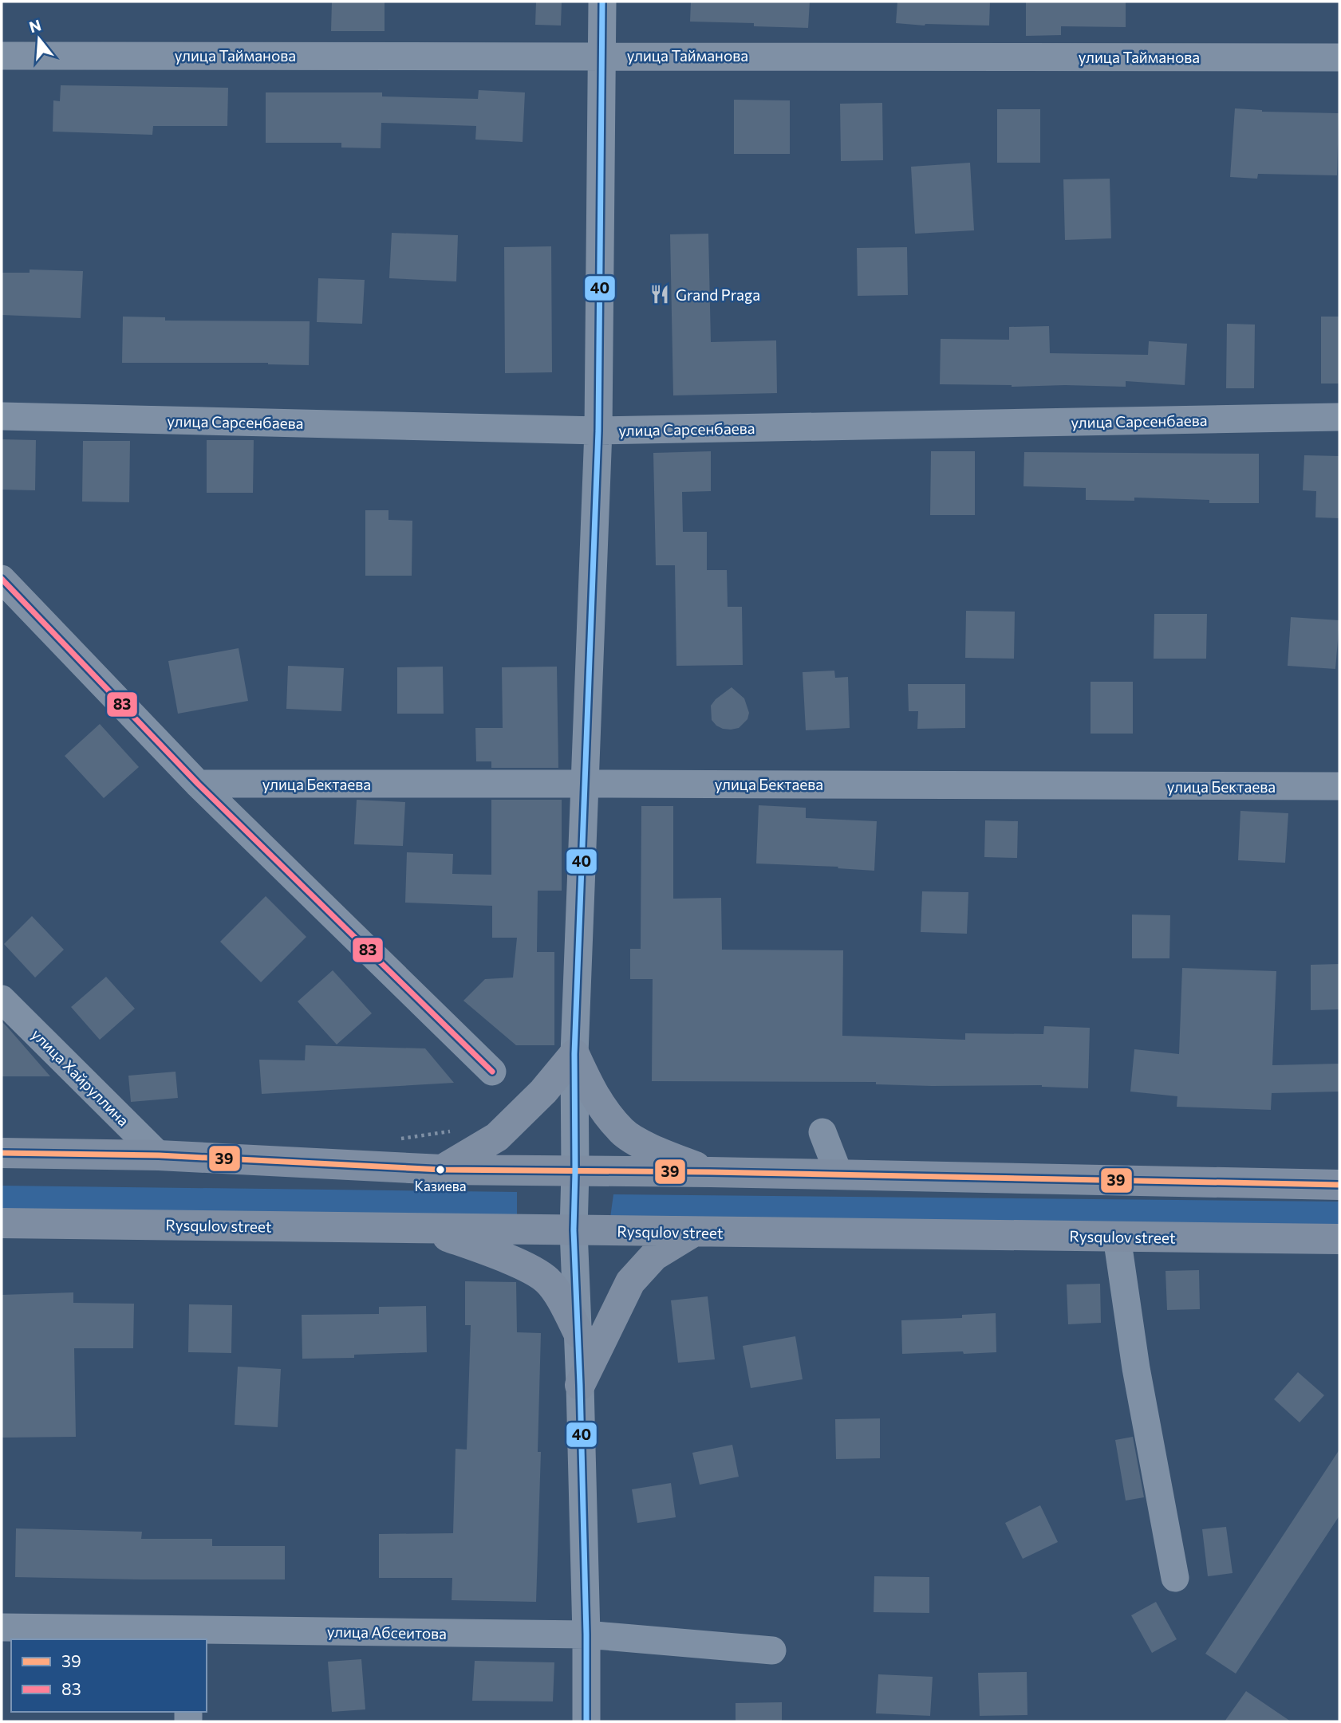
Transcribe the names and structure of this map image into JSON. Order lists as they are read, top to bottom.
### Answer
{
  "streets": {
    "main road": ["Rysqulov street"],
    "street": [
      "улица Тайманова",
      "улица Сарсенбаева",
      "улица Бектаева",
      "улица Хайруллина",
      "улица Абсеитова"
    ]
  },
  "places": {
    "restaurant": ["Grand Praga"],
    "other": ["Казиева"]
  },
  "lines": ["transit line 40", "transit line 83", "transit line 39"],
  "legend": ["39", "83"],
  "north": "top"
}
